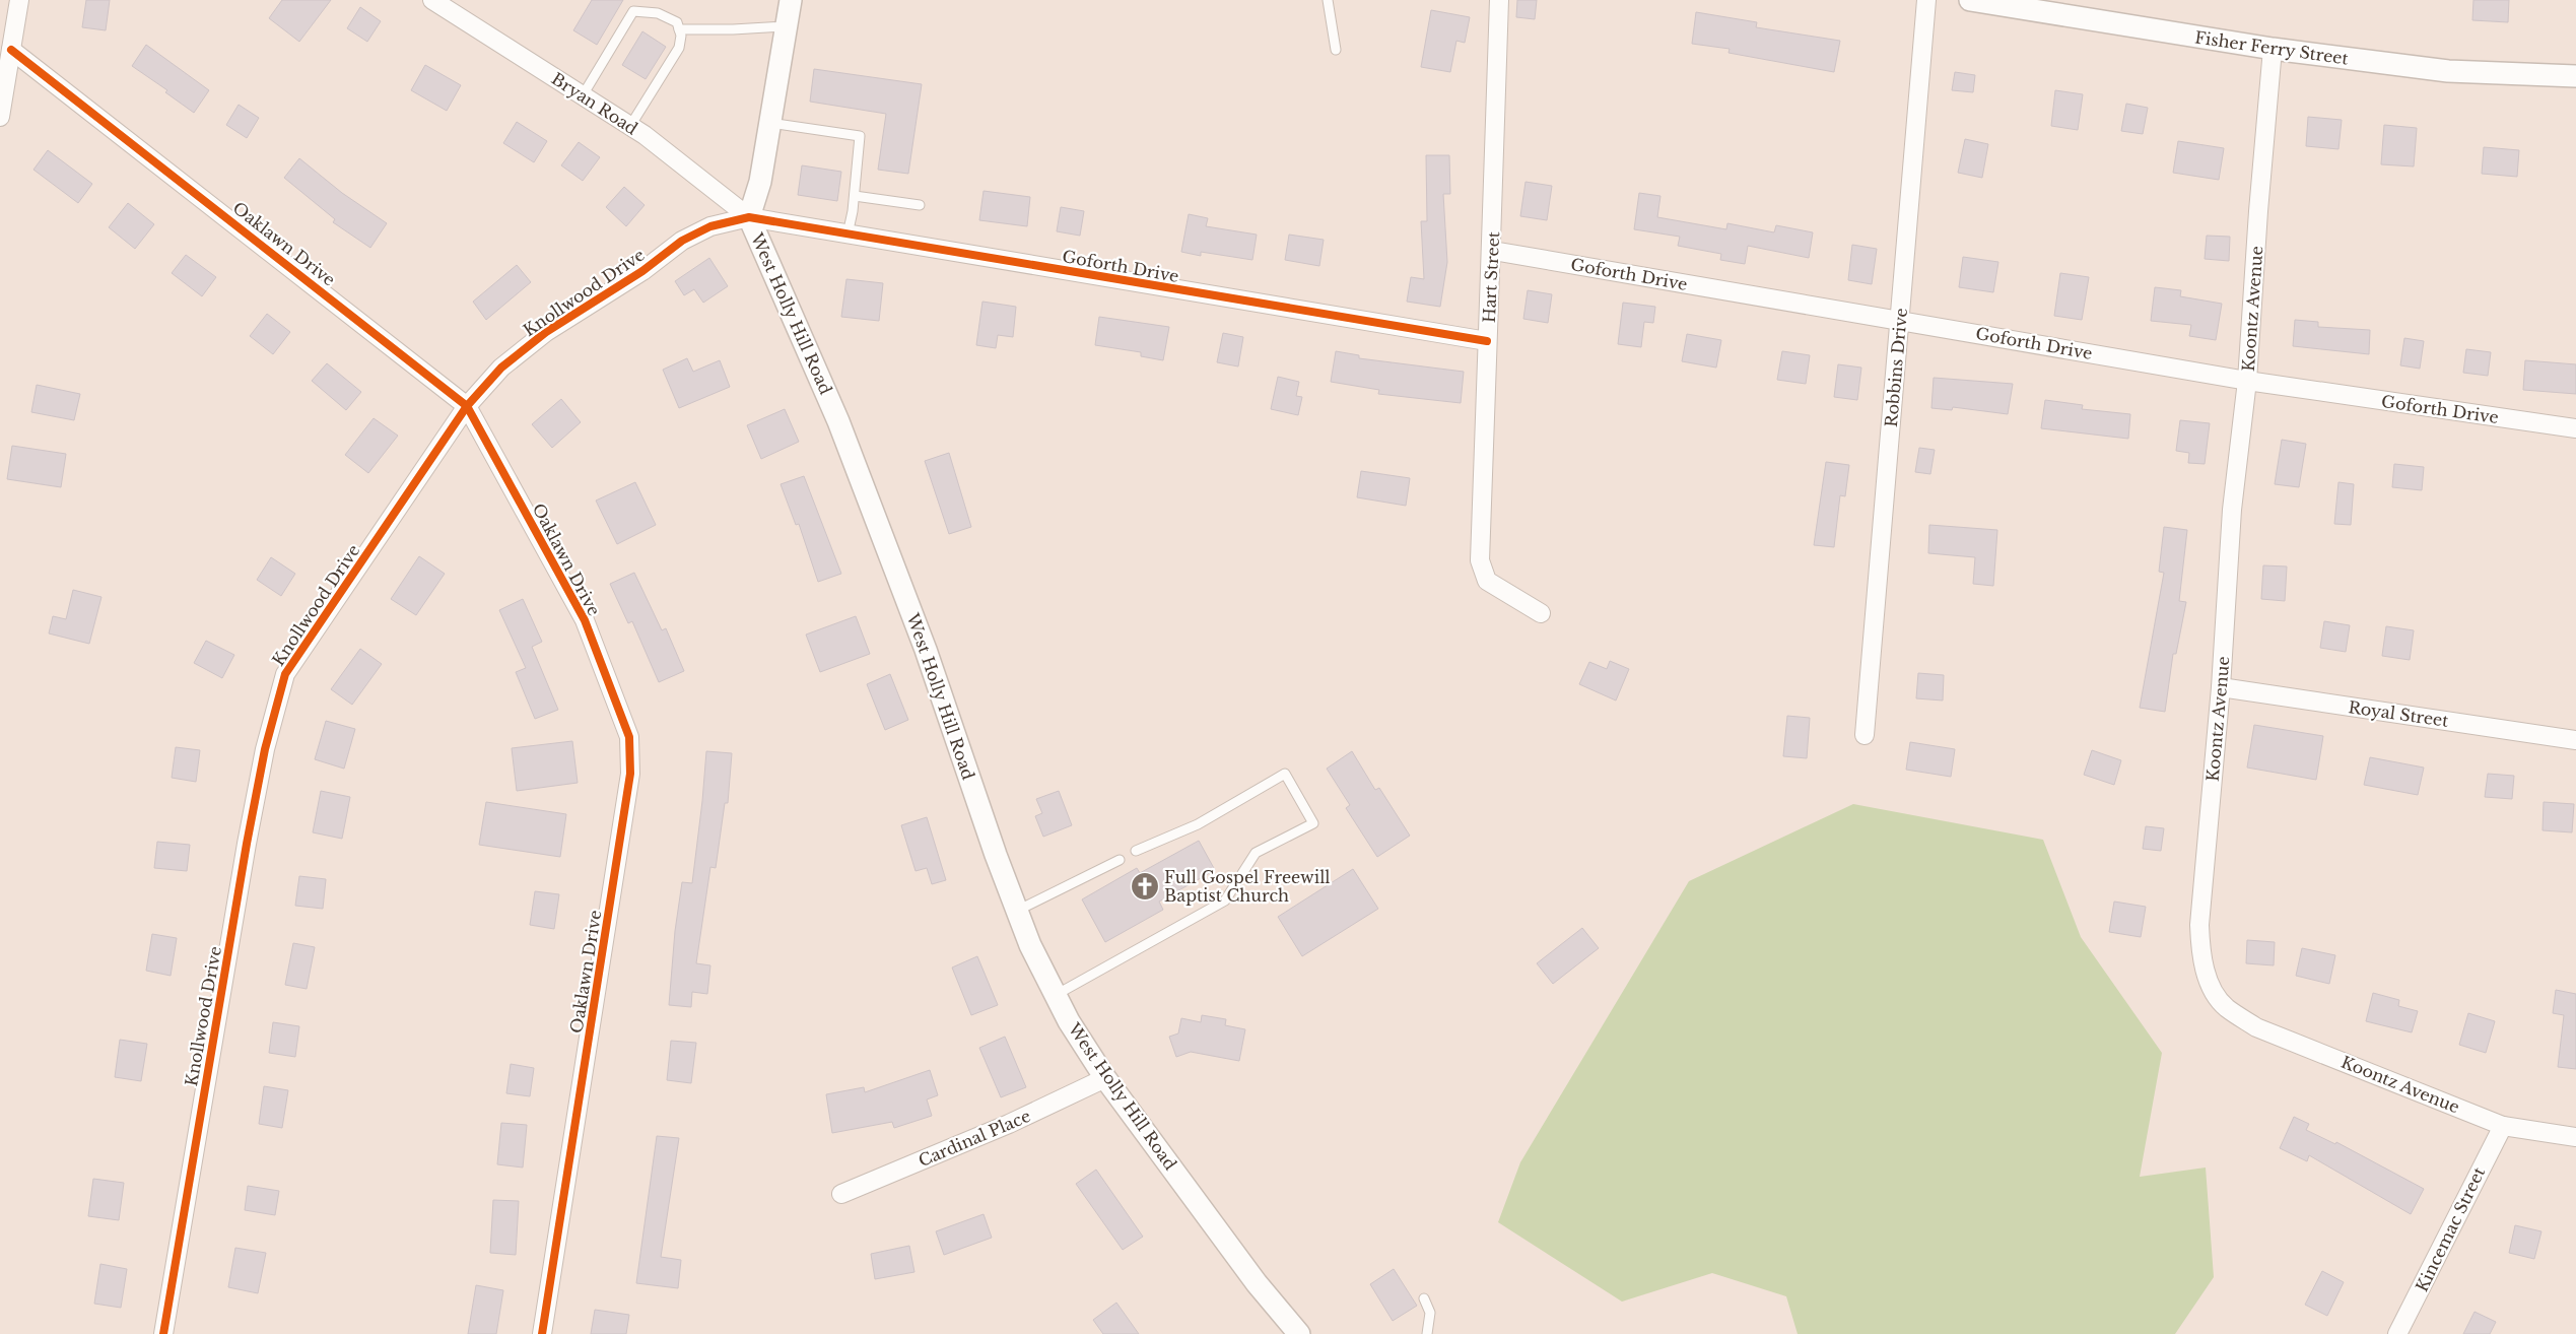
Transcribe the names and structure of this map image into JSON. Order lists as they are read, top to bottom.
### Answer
{
  "streets": {
    "street": [
      "Fisher Ferry Street",
      "Bryan Road",
      "Oaklawn Drive",
      "Goforth Drive",
      "Hart Street",
      "Knollwood Drive",
      "Koontz Avenue",
      "West Holly Hill Road",
      "Robbins Drive",
      "Royal Street",
      "Cardinal Place",
      "Kincemac Street"
    ]
  },
  "crossings": [
    ["Fisher Ferry Street", "Koontz Avenue"],
    ["Bryan Road", "Goforth Drive"],
    ["Bryan Road", "Knollwood Drive"],
    ["Bryan Road", "West Holly Hill Road"],
    ["Oaklawn Drive", "Knollwood Drive"],
    ["Goforth Drive", "Hart Street"],
    ["Goforth Drive", "Knollwood Drive"],
    ["Goforth Drive", "Koontz Avenue"],
    ["Goforth Drive", "West Holly Hill Road"],
    ["Goforth Drive", "Robbins Drive"],
    ["Knollwood Drive", "West Holly Hill Road"],
    ["Koontz Avenue", "Royal Street"],
    ["Koontz Avenue", "Kincemac Street"],
    ["West Holly Hill Road", "Cardinal Place"]
  ],
  "places": {
    "church": ["Full Gospel Freewill Baptist Church"]
  }
}
